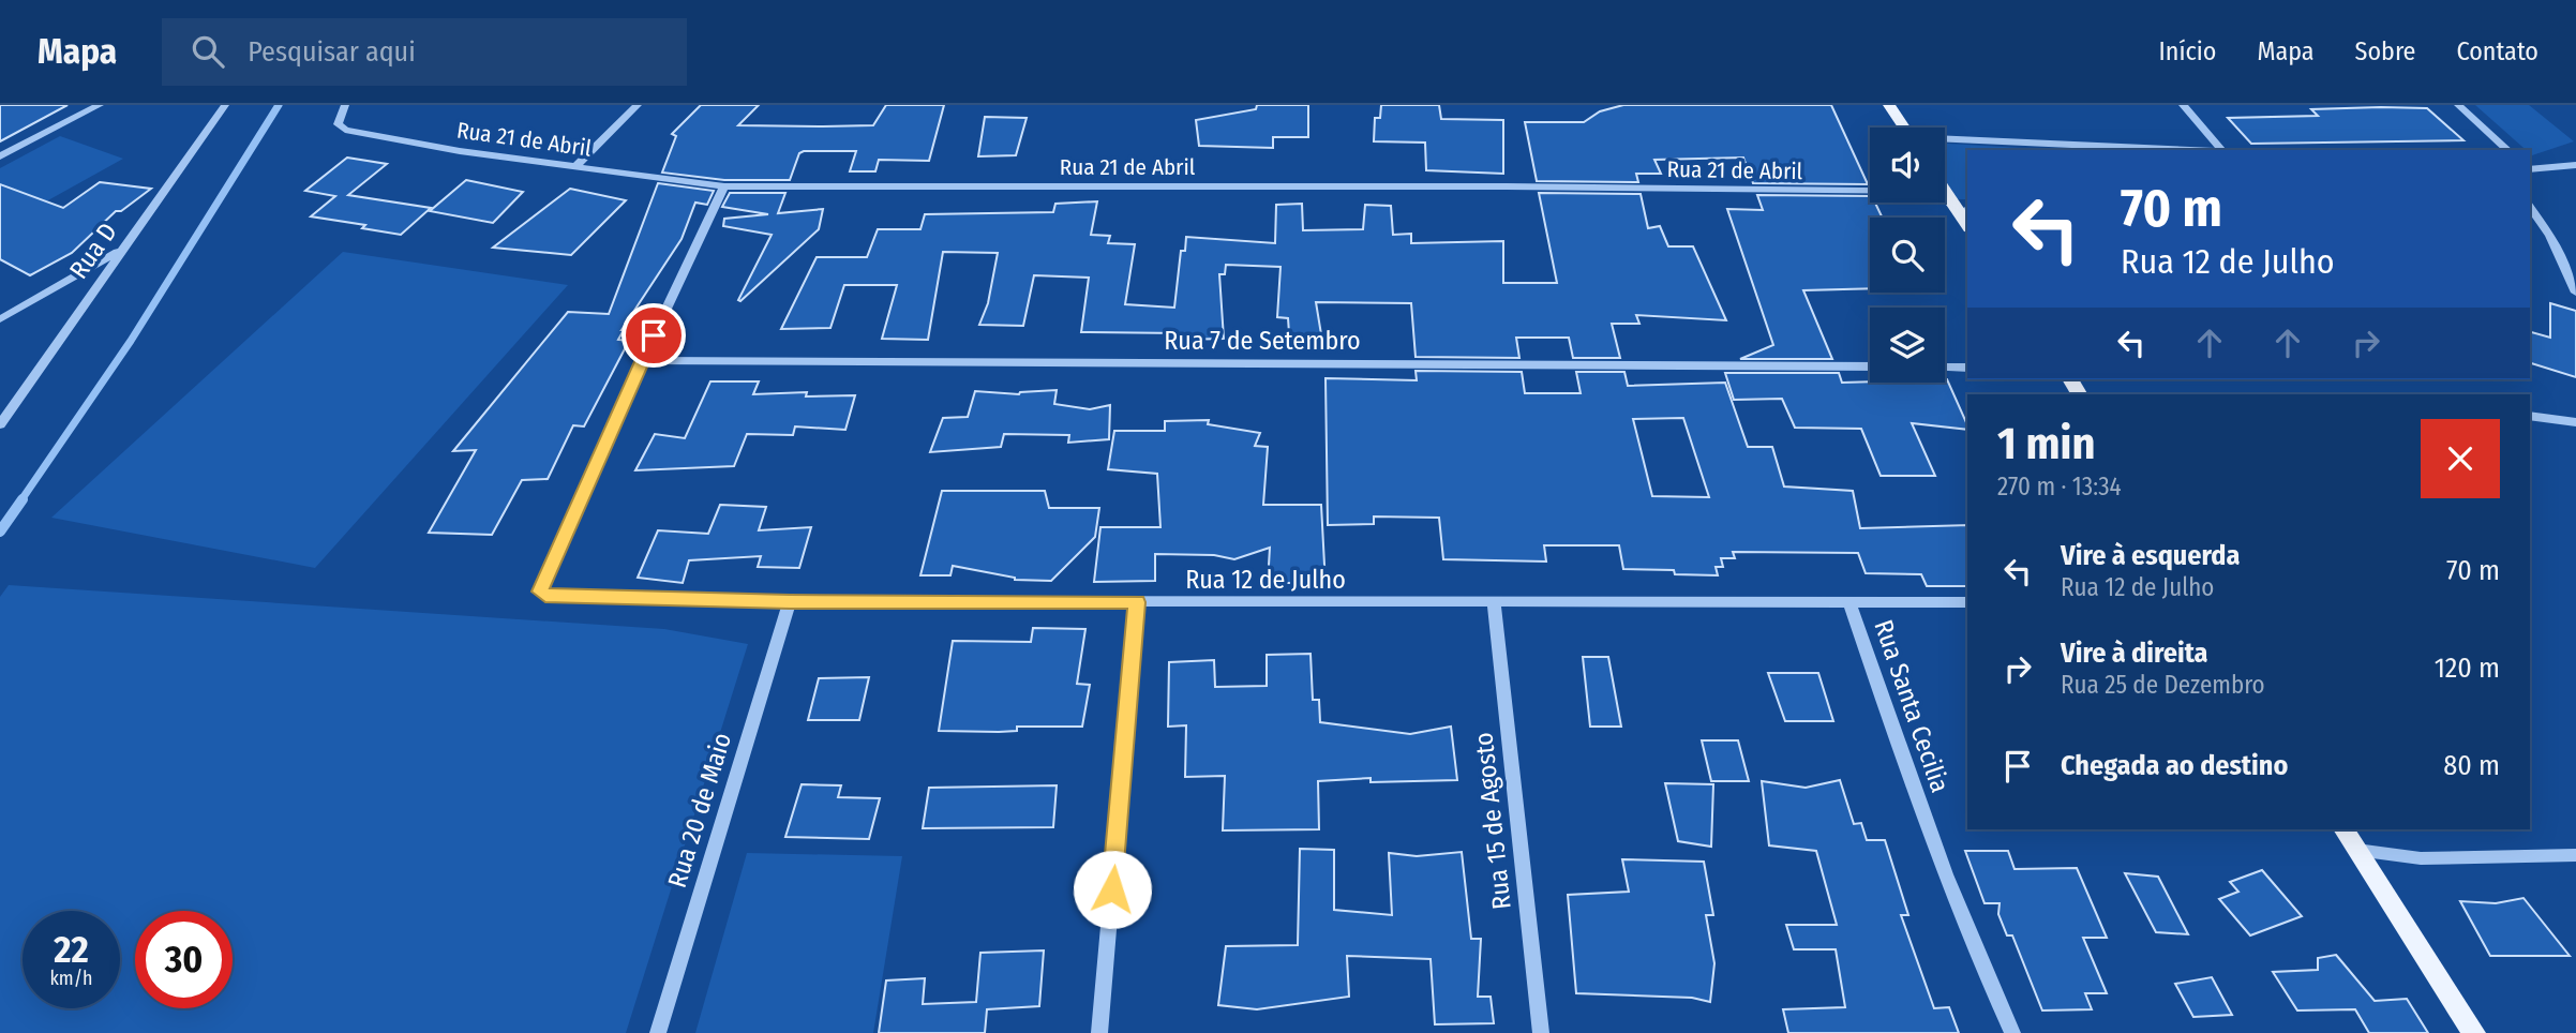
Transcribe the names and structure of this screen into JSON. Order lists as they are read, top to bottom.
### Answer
{
  "streets": {
    "street": [
      "Rua 21 de Abril",
      "Rua D",
      "Rua 7 de Setembro",
      "Rua 12 de Julho",
      "Rua Santa Cecilia",
      "Rua 20 de Maio",
      "Rua 15 de Agosto"
    ]
  },
  "crossings": [
    ["Rua 7 de Setembro", "Rua 12 de Julho"],
    ["Rua 12 de Julho", "Rua Santa Cecilia"],
    ["Rua 12 de Julho", "Rua 20 de Maio"],
    ["Rua 12 de Julho", "Rua 15 de Agosto"]
  ],
  "page": {
    "header": "Mapa",
    "search": "Pesquisar aqui",
    "nav": [
      "Início",
      "Mapa",
      "Sobre",
      "Contato"
    ],
    "turn": ["70 m", "Rua 12 de Julho"],
    "heading": ["1 min", "270 m · 13:34"],
    "list": [
      {
        "name": "Vire à esquerda",
        "note": "Rua 12 de Julho",
        "value": "70 m"
      },
      {
        "name": "Vire à direita",
        "note": "Rua 25 de Dezembro",
        "value": "120 m"
      },
      {
        "name": "Chegada ao destino",
        "value": "80 m"
      }
    ],
    "speed": "22 km/h",
    "limit": "30"
  }
}
